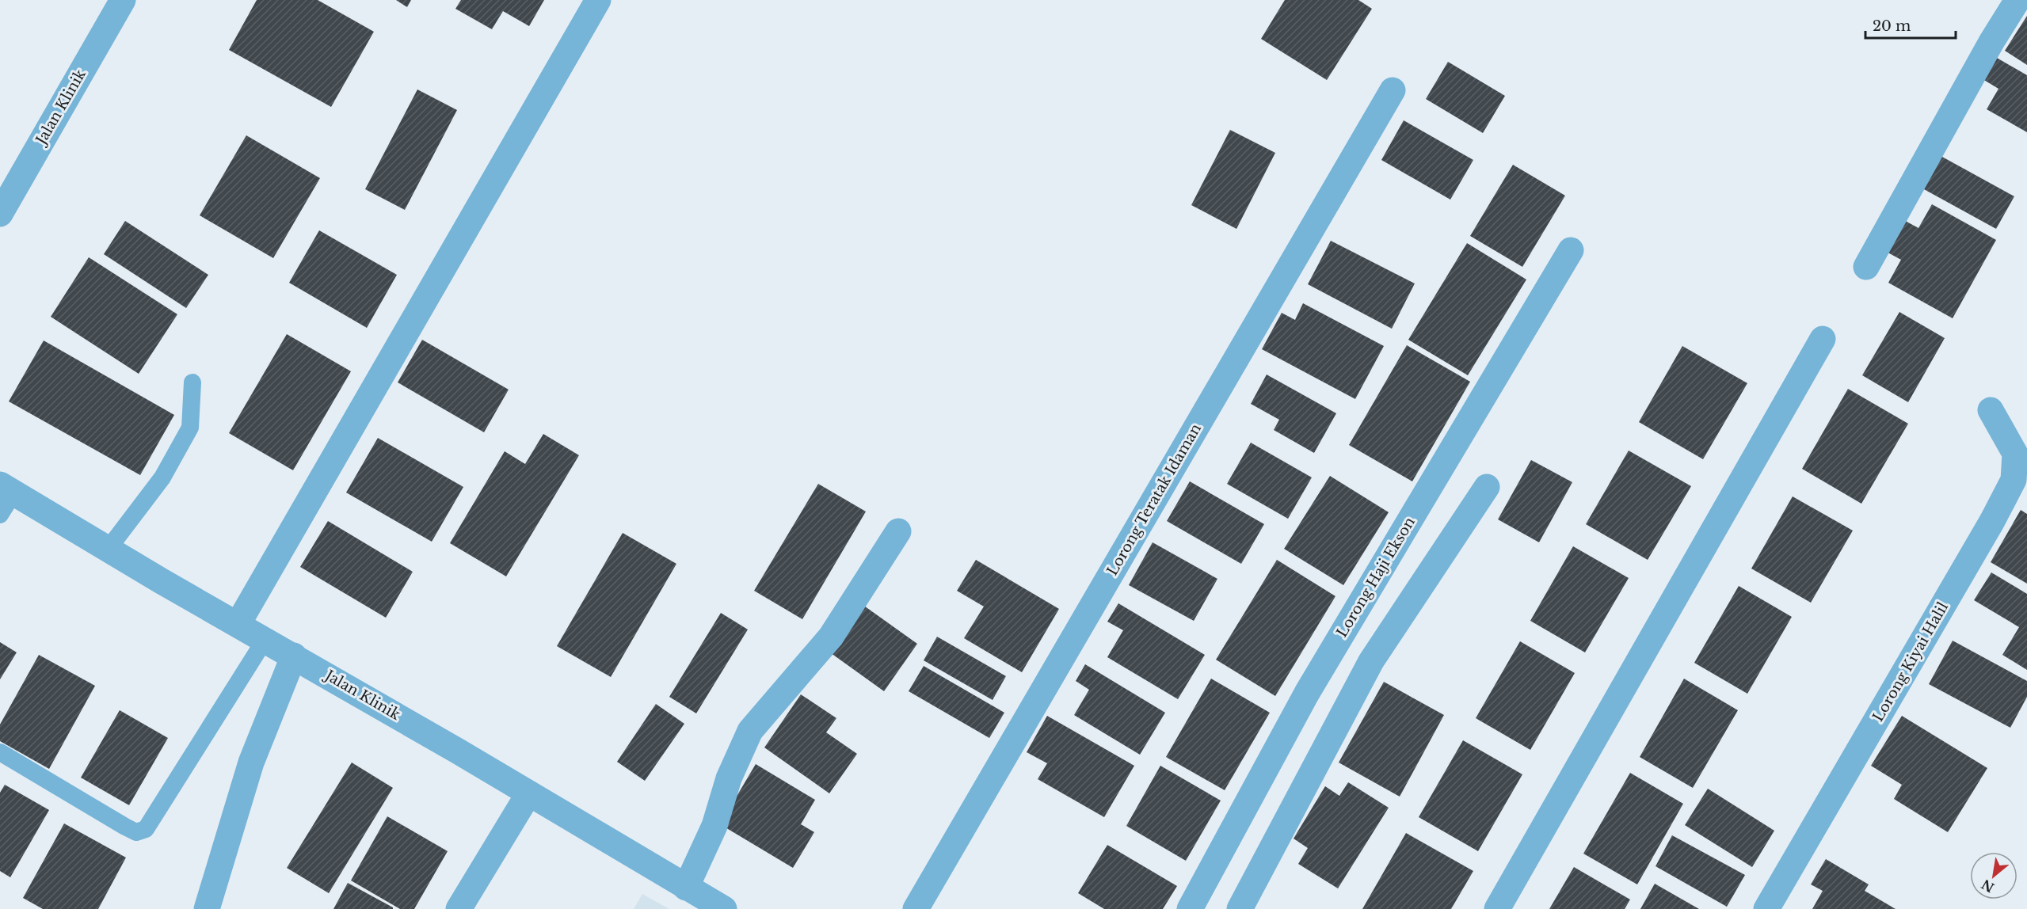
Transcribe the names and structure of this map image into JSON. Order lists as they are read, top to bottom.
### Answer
{
  "streets": {
    "street": [
      "Jalan Klinik",
      "Lorong Teratak Idaman",
      "Lorong Haji Ekson",
      "Lorong Kiyai Halil"
    ]
  },
  "scale_bar": "20 m",
  "north": "bottom left"
}
